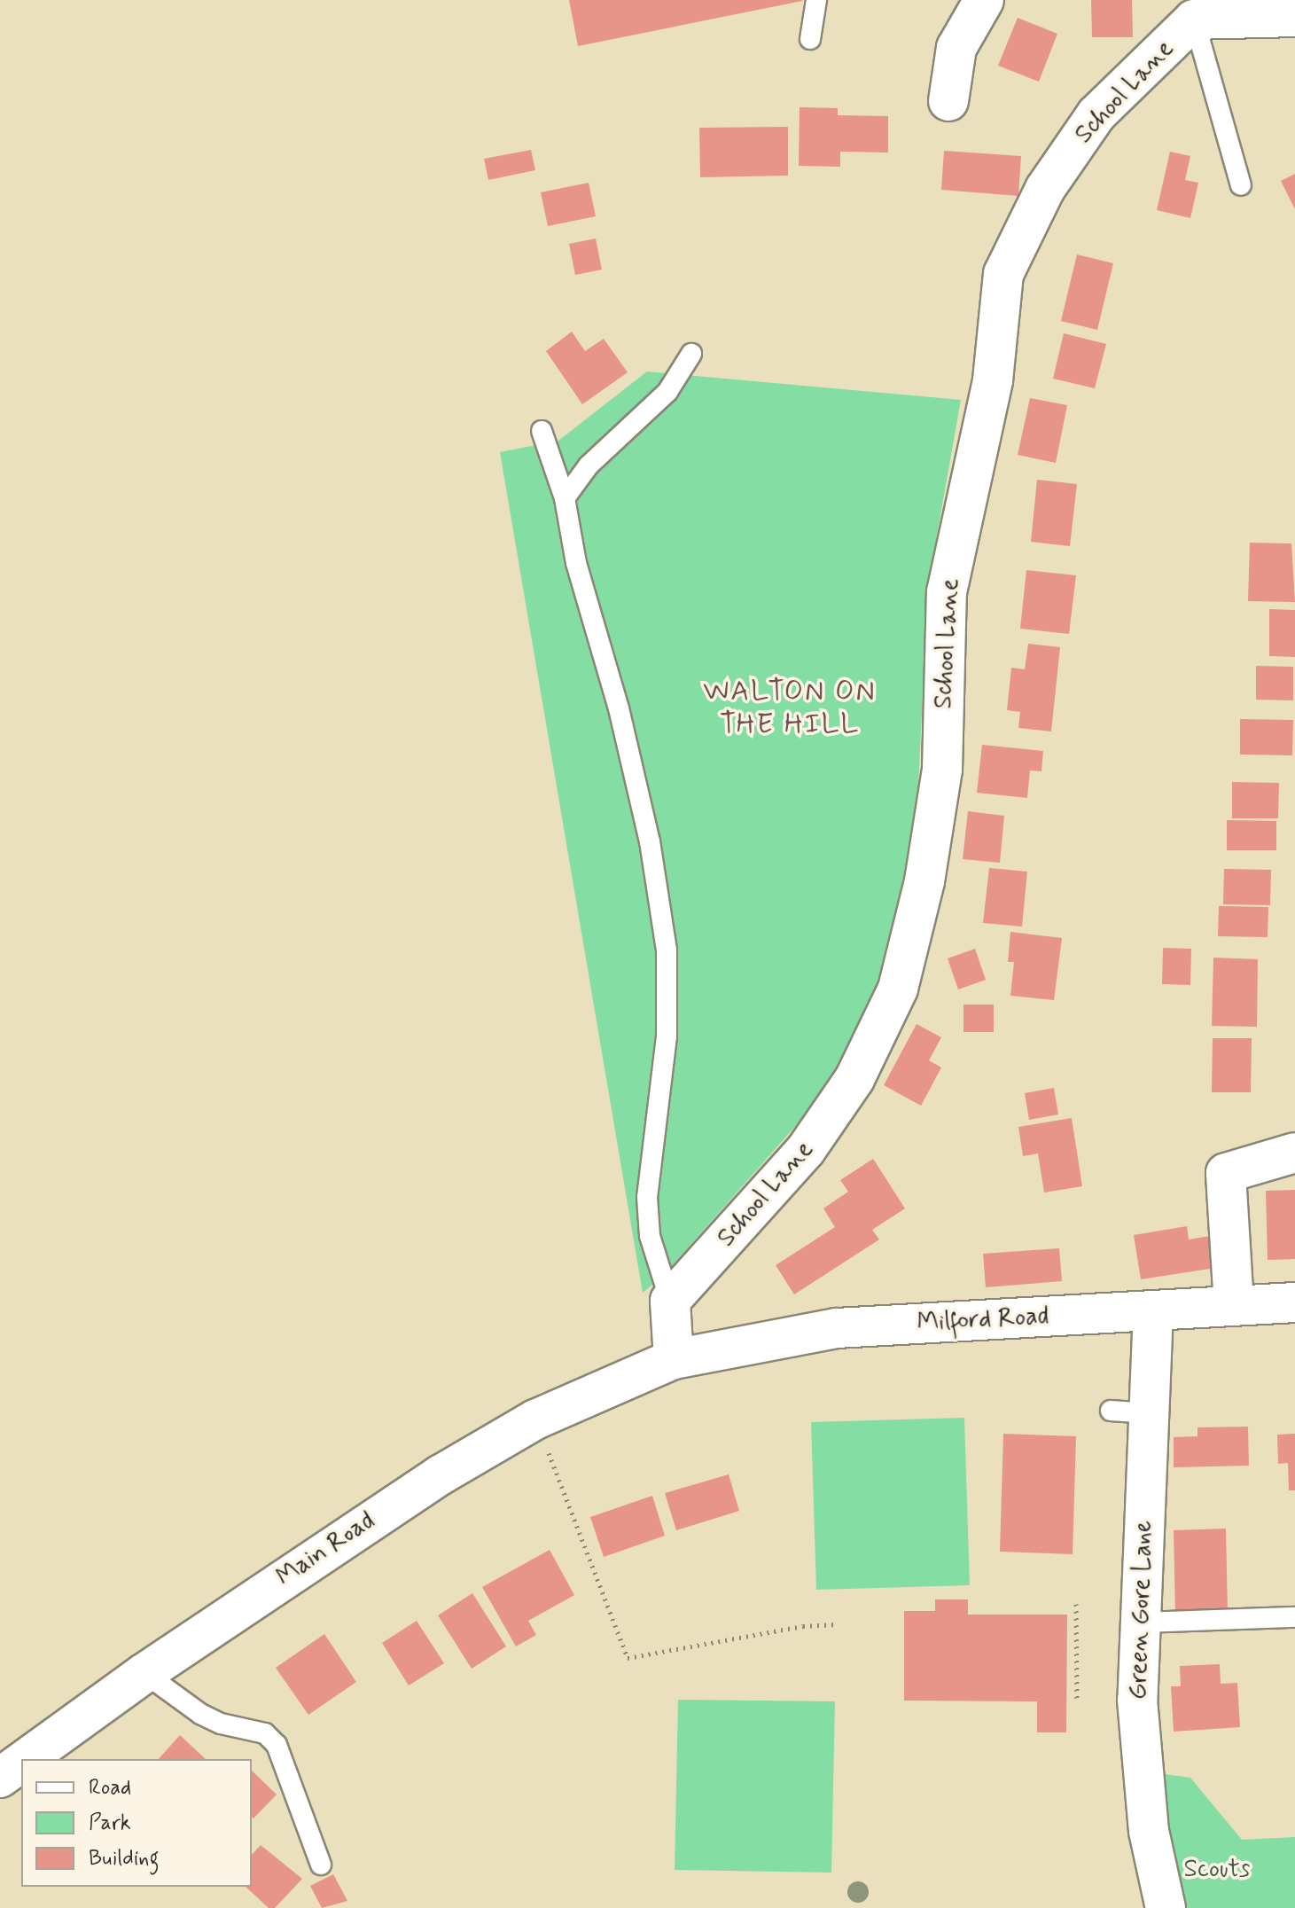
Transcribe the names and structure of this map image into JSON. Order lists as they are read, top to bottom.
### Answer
{
  "streets": {
    "main road": [
      "School Lane",
      "Milford Road",
      "Main Road",
      "Green Gore Lane"
    ]
  },
  "crossings": [
    ["Milford Road", "Main Road"],
    ["Milford Road", "Green Gore Lane"]
  ],
  "districts": ["WALTON ON THE HILL"],
  "parks": ["Scouts"],
  "legend": ["Road", "Park", "Building"]
}
